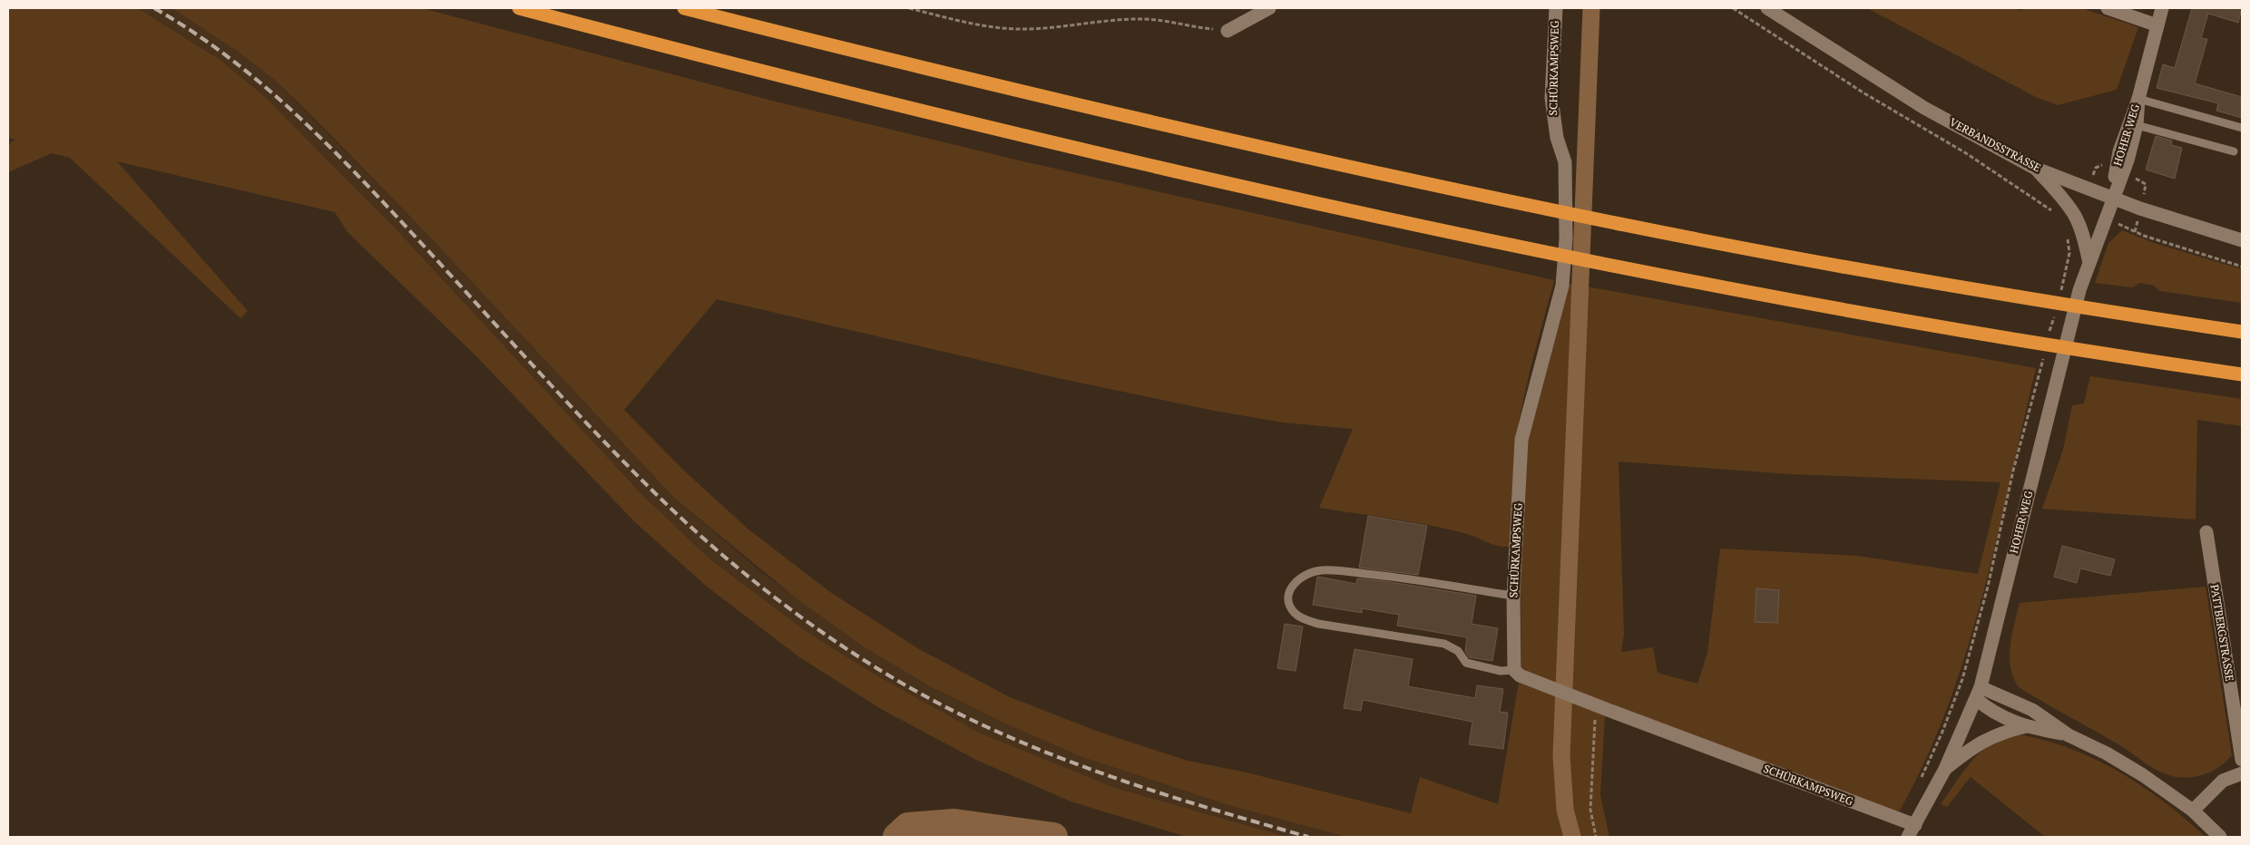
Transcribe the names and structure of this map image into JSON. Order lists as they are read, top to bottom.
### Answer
{
  "streets": {
    "street": [
      "SCHÜRKAMPSWEG",
      "HOHER WEG",
      "VERBANDSSTRASSE",
      "PATTBERGSTRASSE"
    ]
  },
  "crossings": [
    ["SCHÜRKAMPSWEG", "HOHER WEG"],
    ["HOHER WEG", "VERBANDSSTRASSE"]
  ]
}
